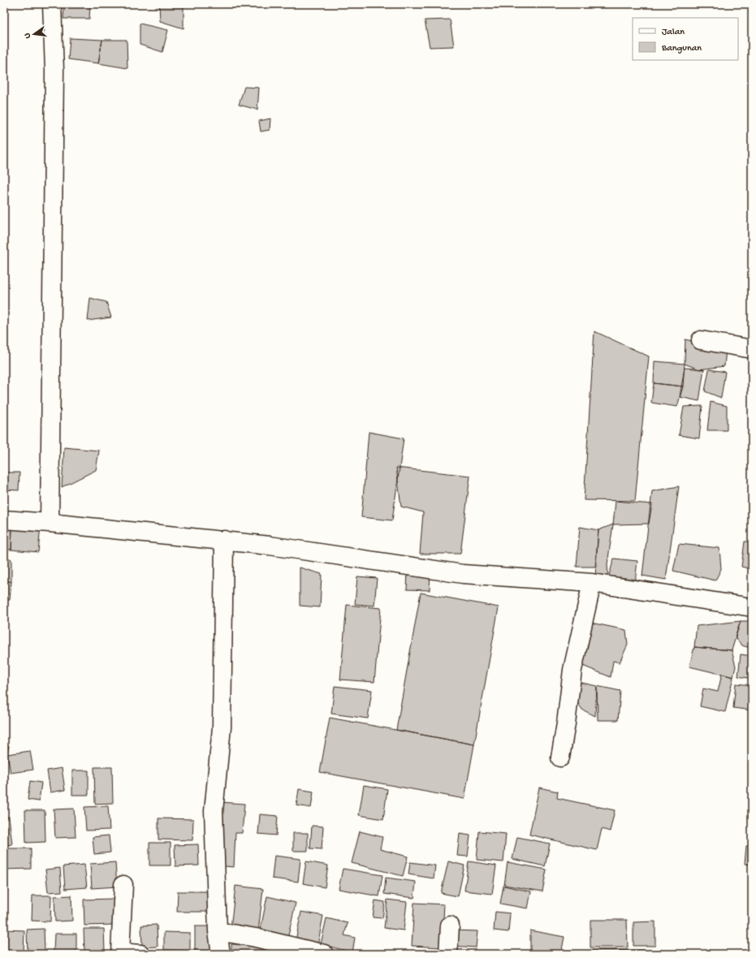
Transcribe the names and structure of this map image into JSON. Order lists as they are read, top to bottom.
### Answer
{
  "legend": ["Jalan", "Bangunan"],
  "north": "left"
}
